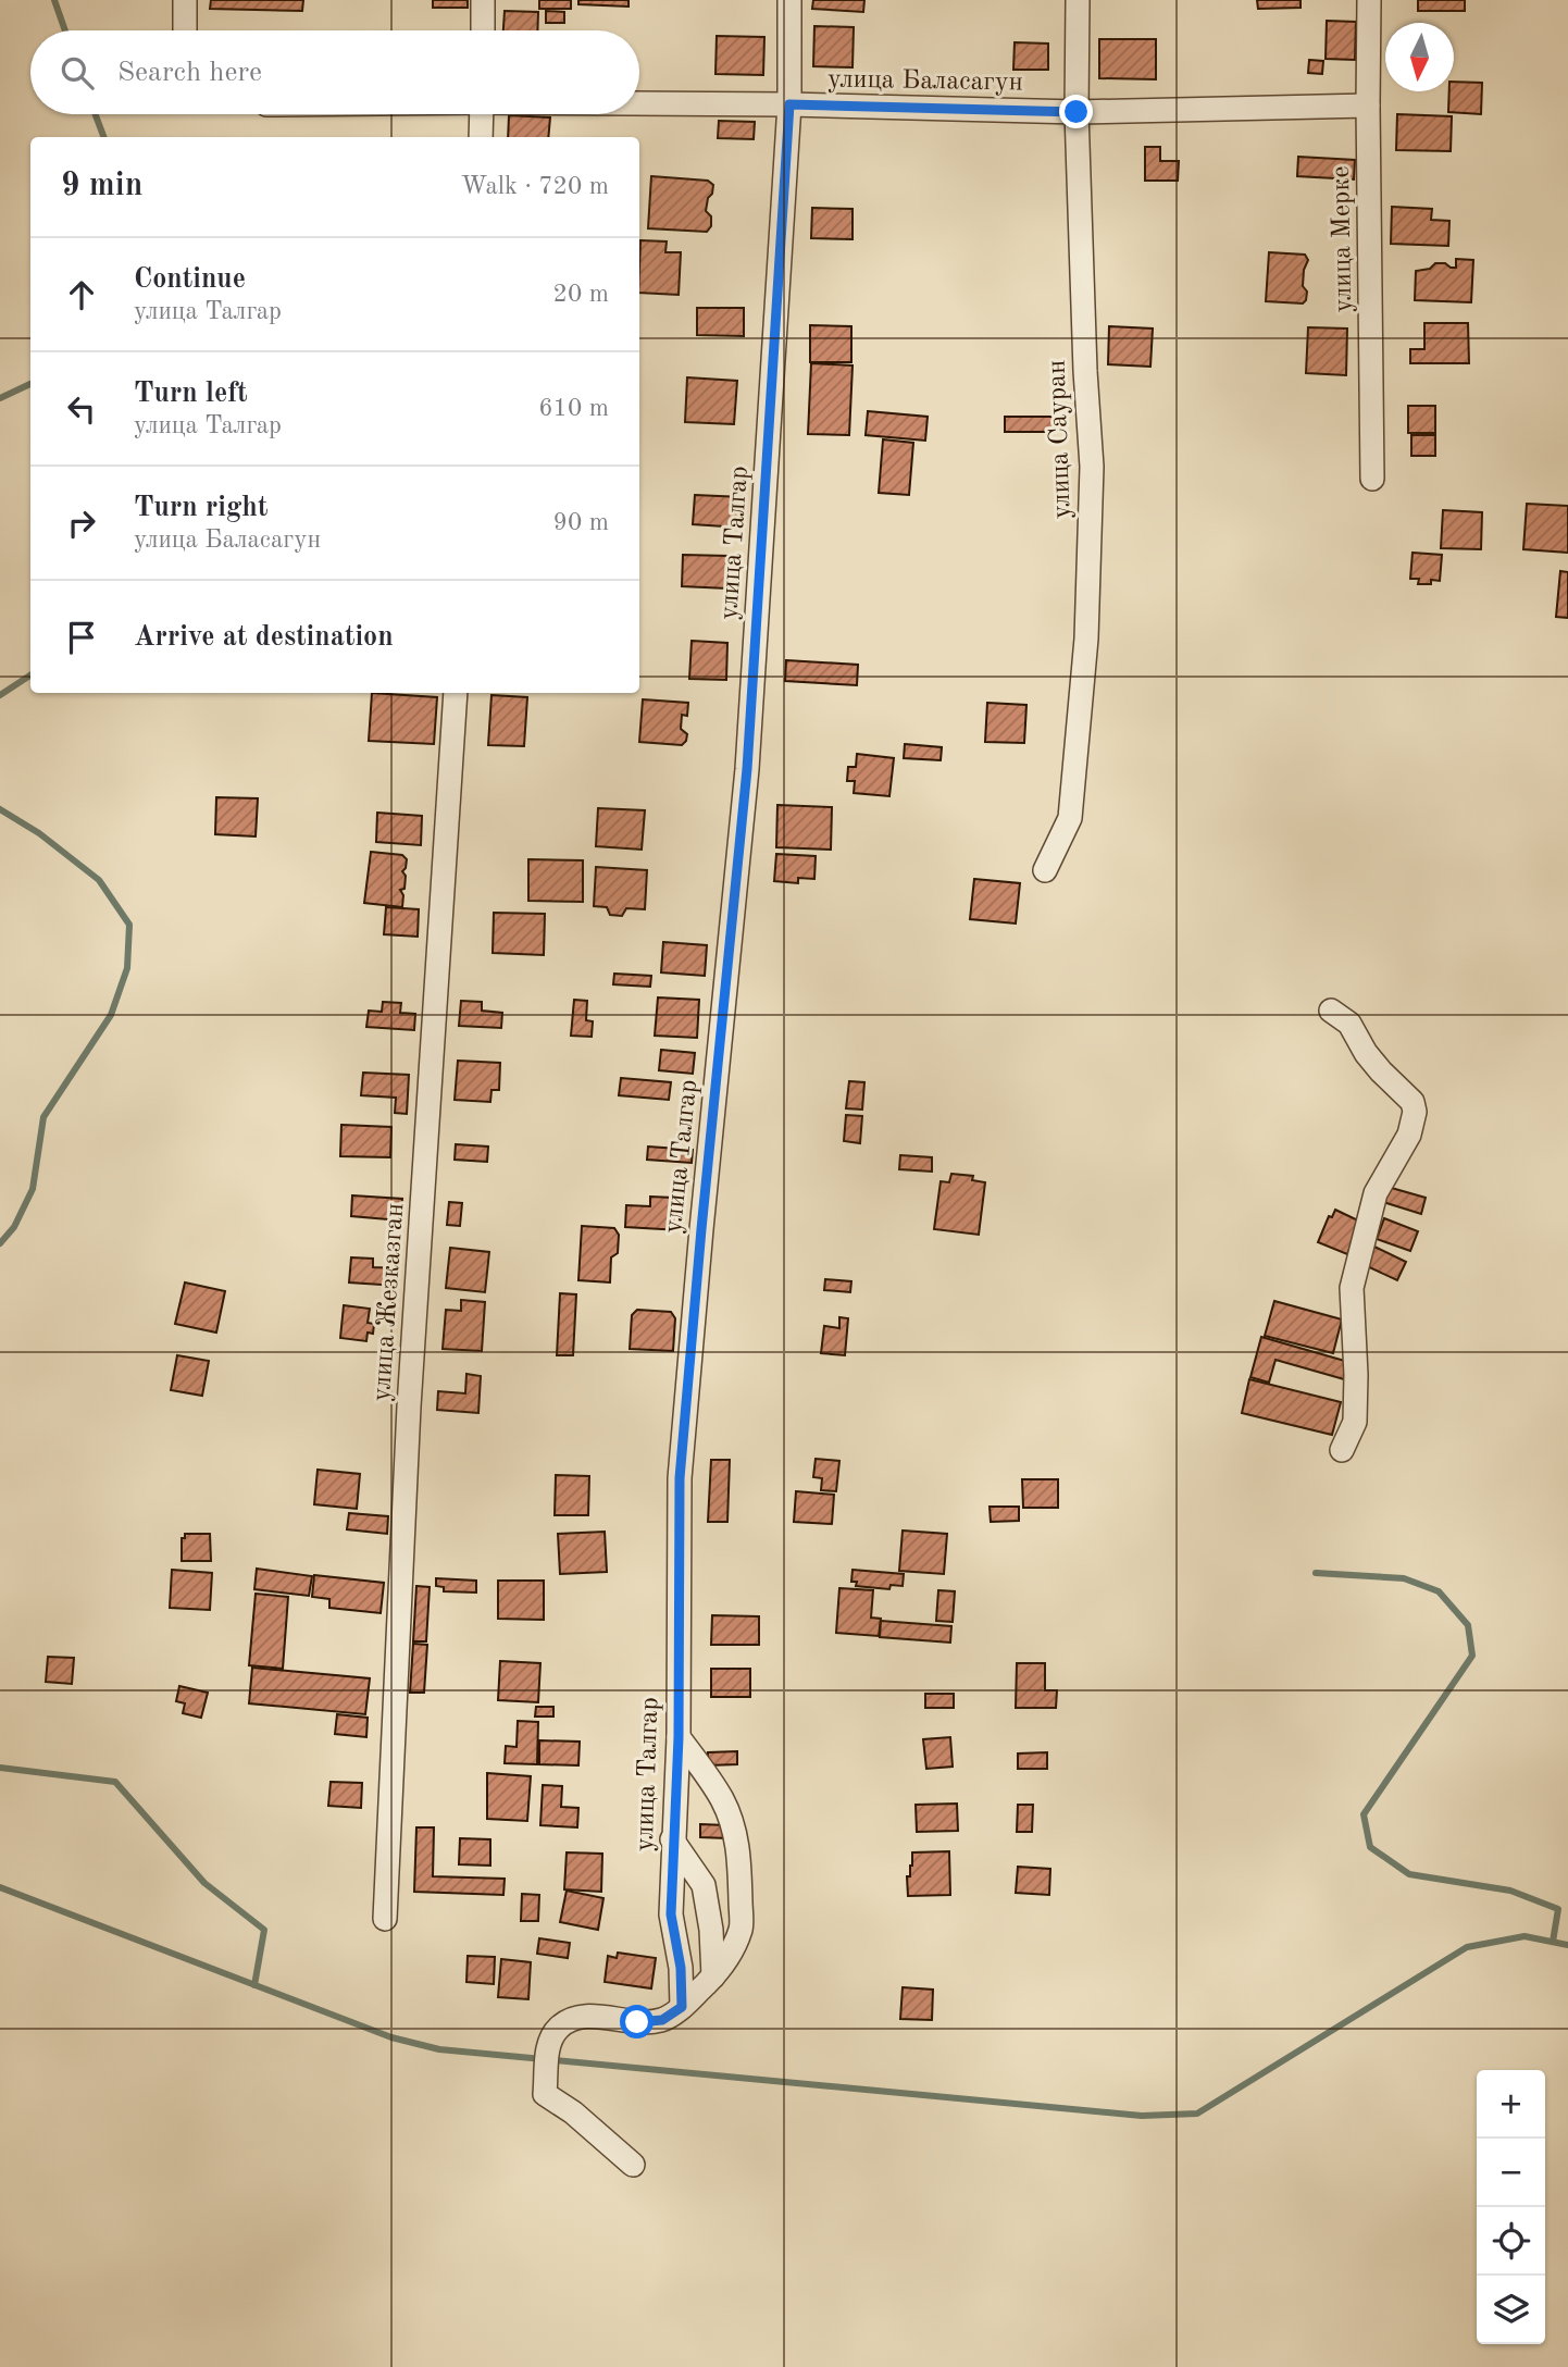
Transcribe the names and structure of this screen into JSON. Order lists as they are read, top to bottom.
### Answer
{
  "streets": {
    "street": [
      "улица Баласагун",
      "улица Мерке",
      "улица Сауран",
      "улица Талгар",
      "улица Жезказган"
    ]
  },
  "crossings": [
    ["улица Баласагун", "улица Мерке"],
    ["улица Баласагун", "улица Сауран"],
    ["улица Баласагун", "улица Талгар"]
  ],
  "north": "bottom",
  "page": {
    "search": "Search here",
    "heading": ["9 min", "Walk · 720 m"],
    "list": [
      ["Continue", "улица Талгар", "20 m"],
      ["Turn left", "улица Талгар", "610 m"],
      ["Turn right", "улица Баласагун", "90 m"],
      "Arrive at destination"
    ],
    "map_buttons": ["+", "−"]
  }
}
